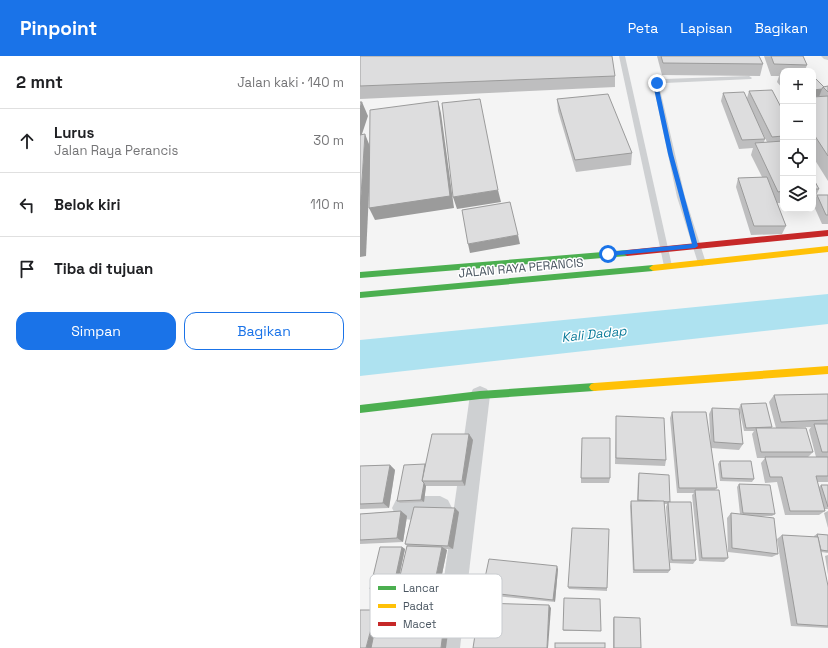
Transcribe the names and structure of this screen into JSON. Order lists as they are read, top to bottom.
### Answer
{
  "streets": {
    "street": ["JALAN RAYA PERANCIS"]
  },
  "water": ["Kali Dadap"],
  "legend": ["Lancar", "Padat", "Macet"],
  "page": {
    "header": "Pinpoint",
    "nav": ["Peta", "Lapisan", "Bagikan"],
    "heading": ["2 mnt", "Jalan kaki · 140 m"],
    "map_buttons": ["+", "−"],
    "list": [
      ["Lurus", "Jalan Raya Perancis", "30 m"],
      ["Belok kiri", "110 m"],
      "Tiba di tujuan"
    ],
    "buttons": ["Simpan", "Bagikan"]
  }
}
